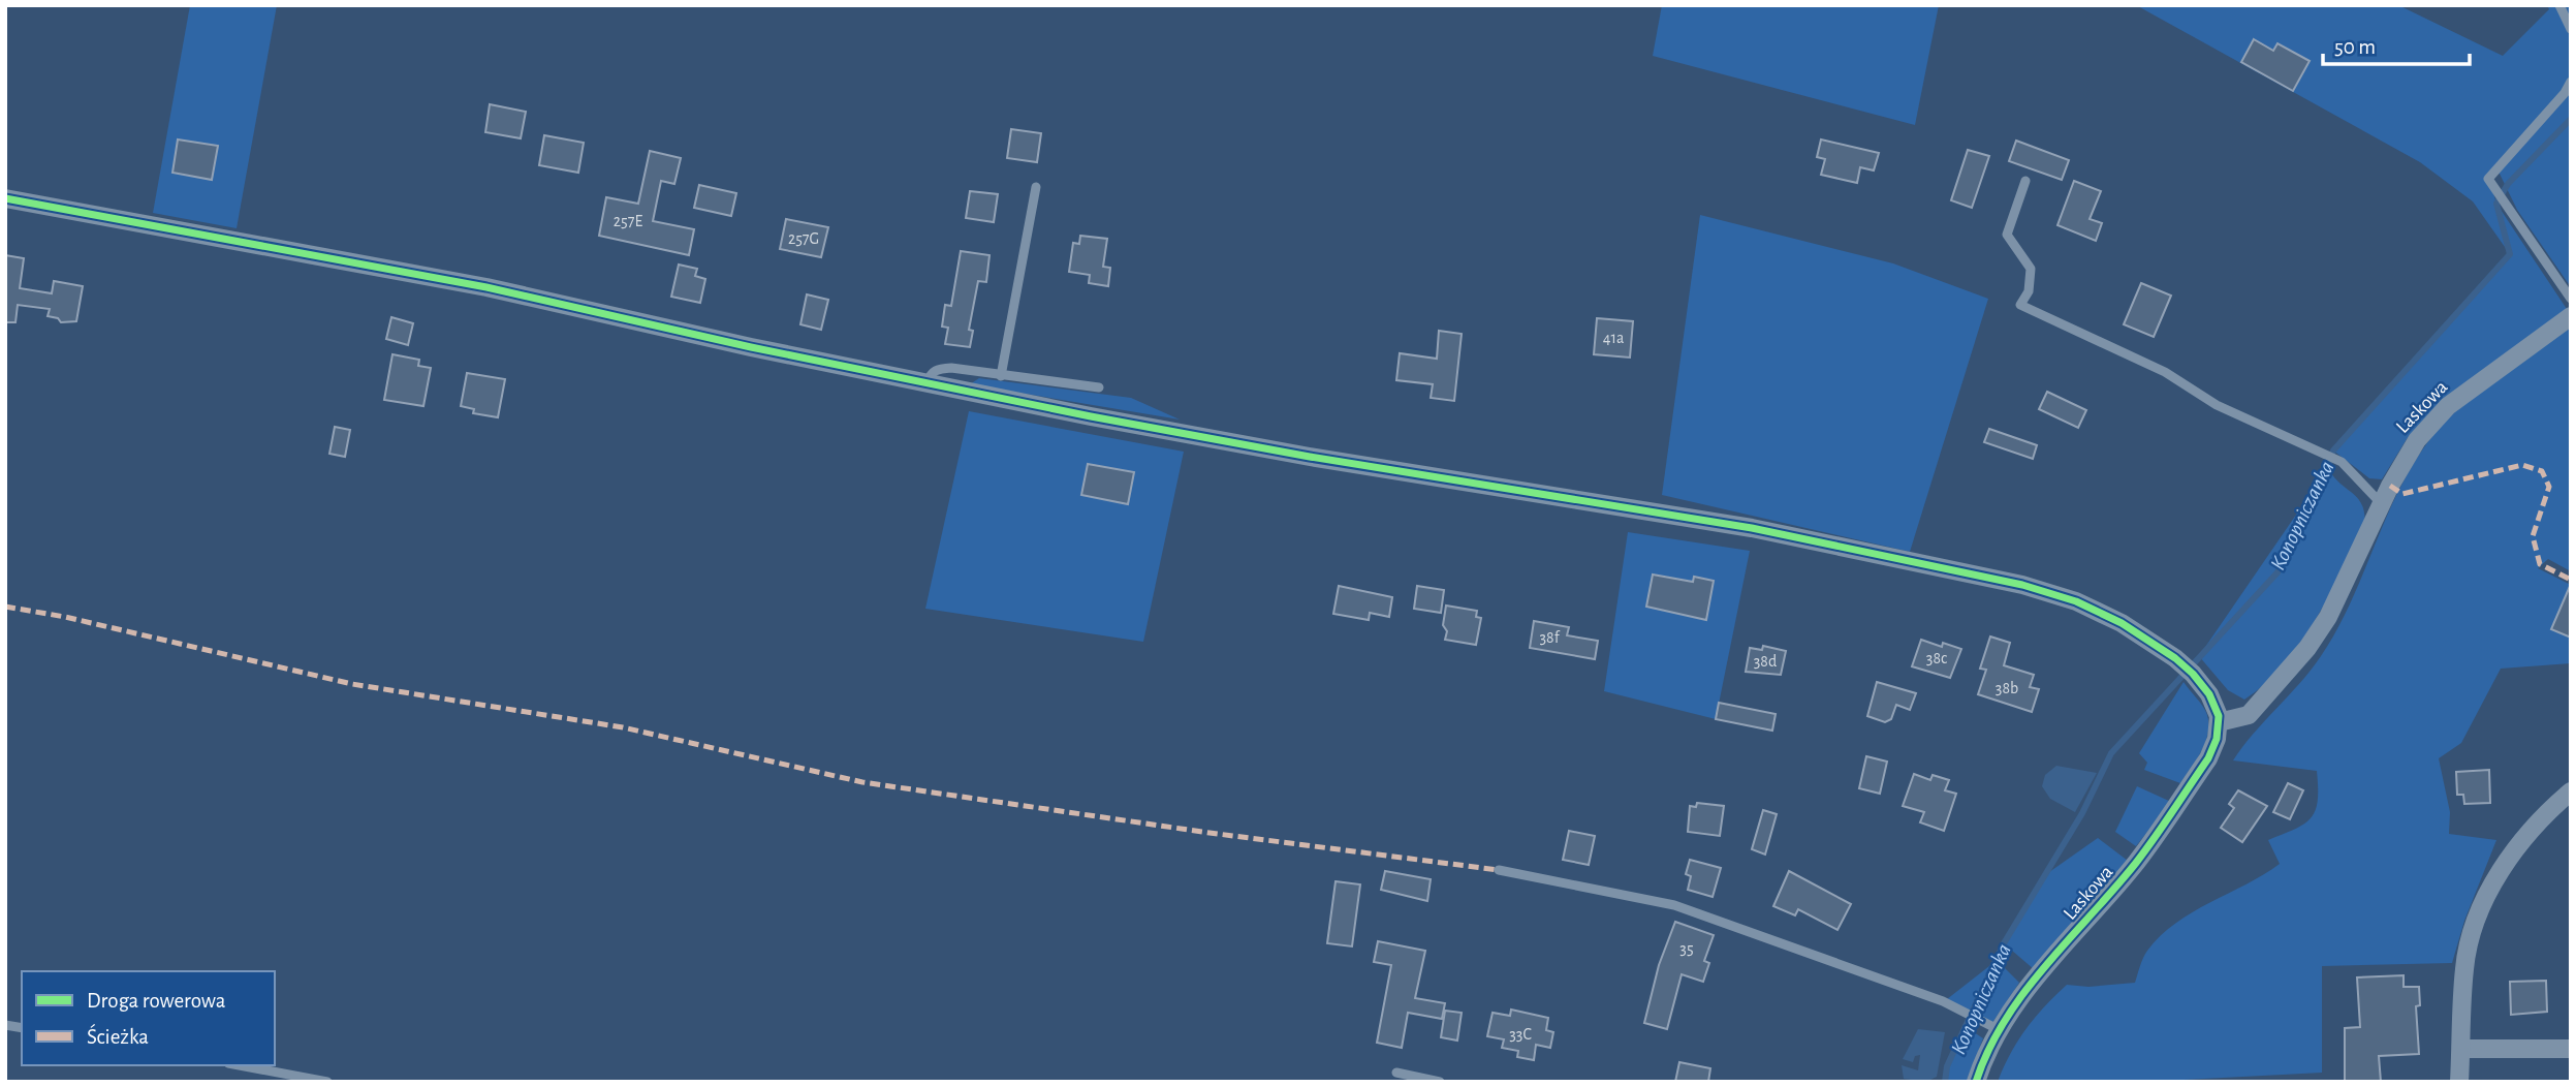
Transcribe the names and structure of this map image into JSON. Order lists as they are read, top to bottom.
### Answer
{
  "streets": {
    "street": ["Laskowa"]
  },
  "water": ["Konopniczanka"],
  "house_numbers": [
    "257E",
    "257G",
    "41a",
    "38f",
    "38c",
    "38d",
    "38b",
    "35",
    "33C"
  ],
  "legend": ["Droga rowerowa", "Ścieżka"],
  "scale_bar": "50 m"
}
